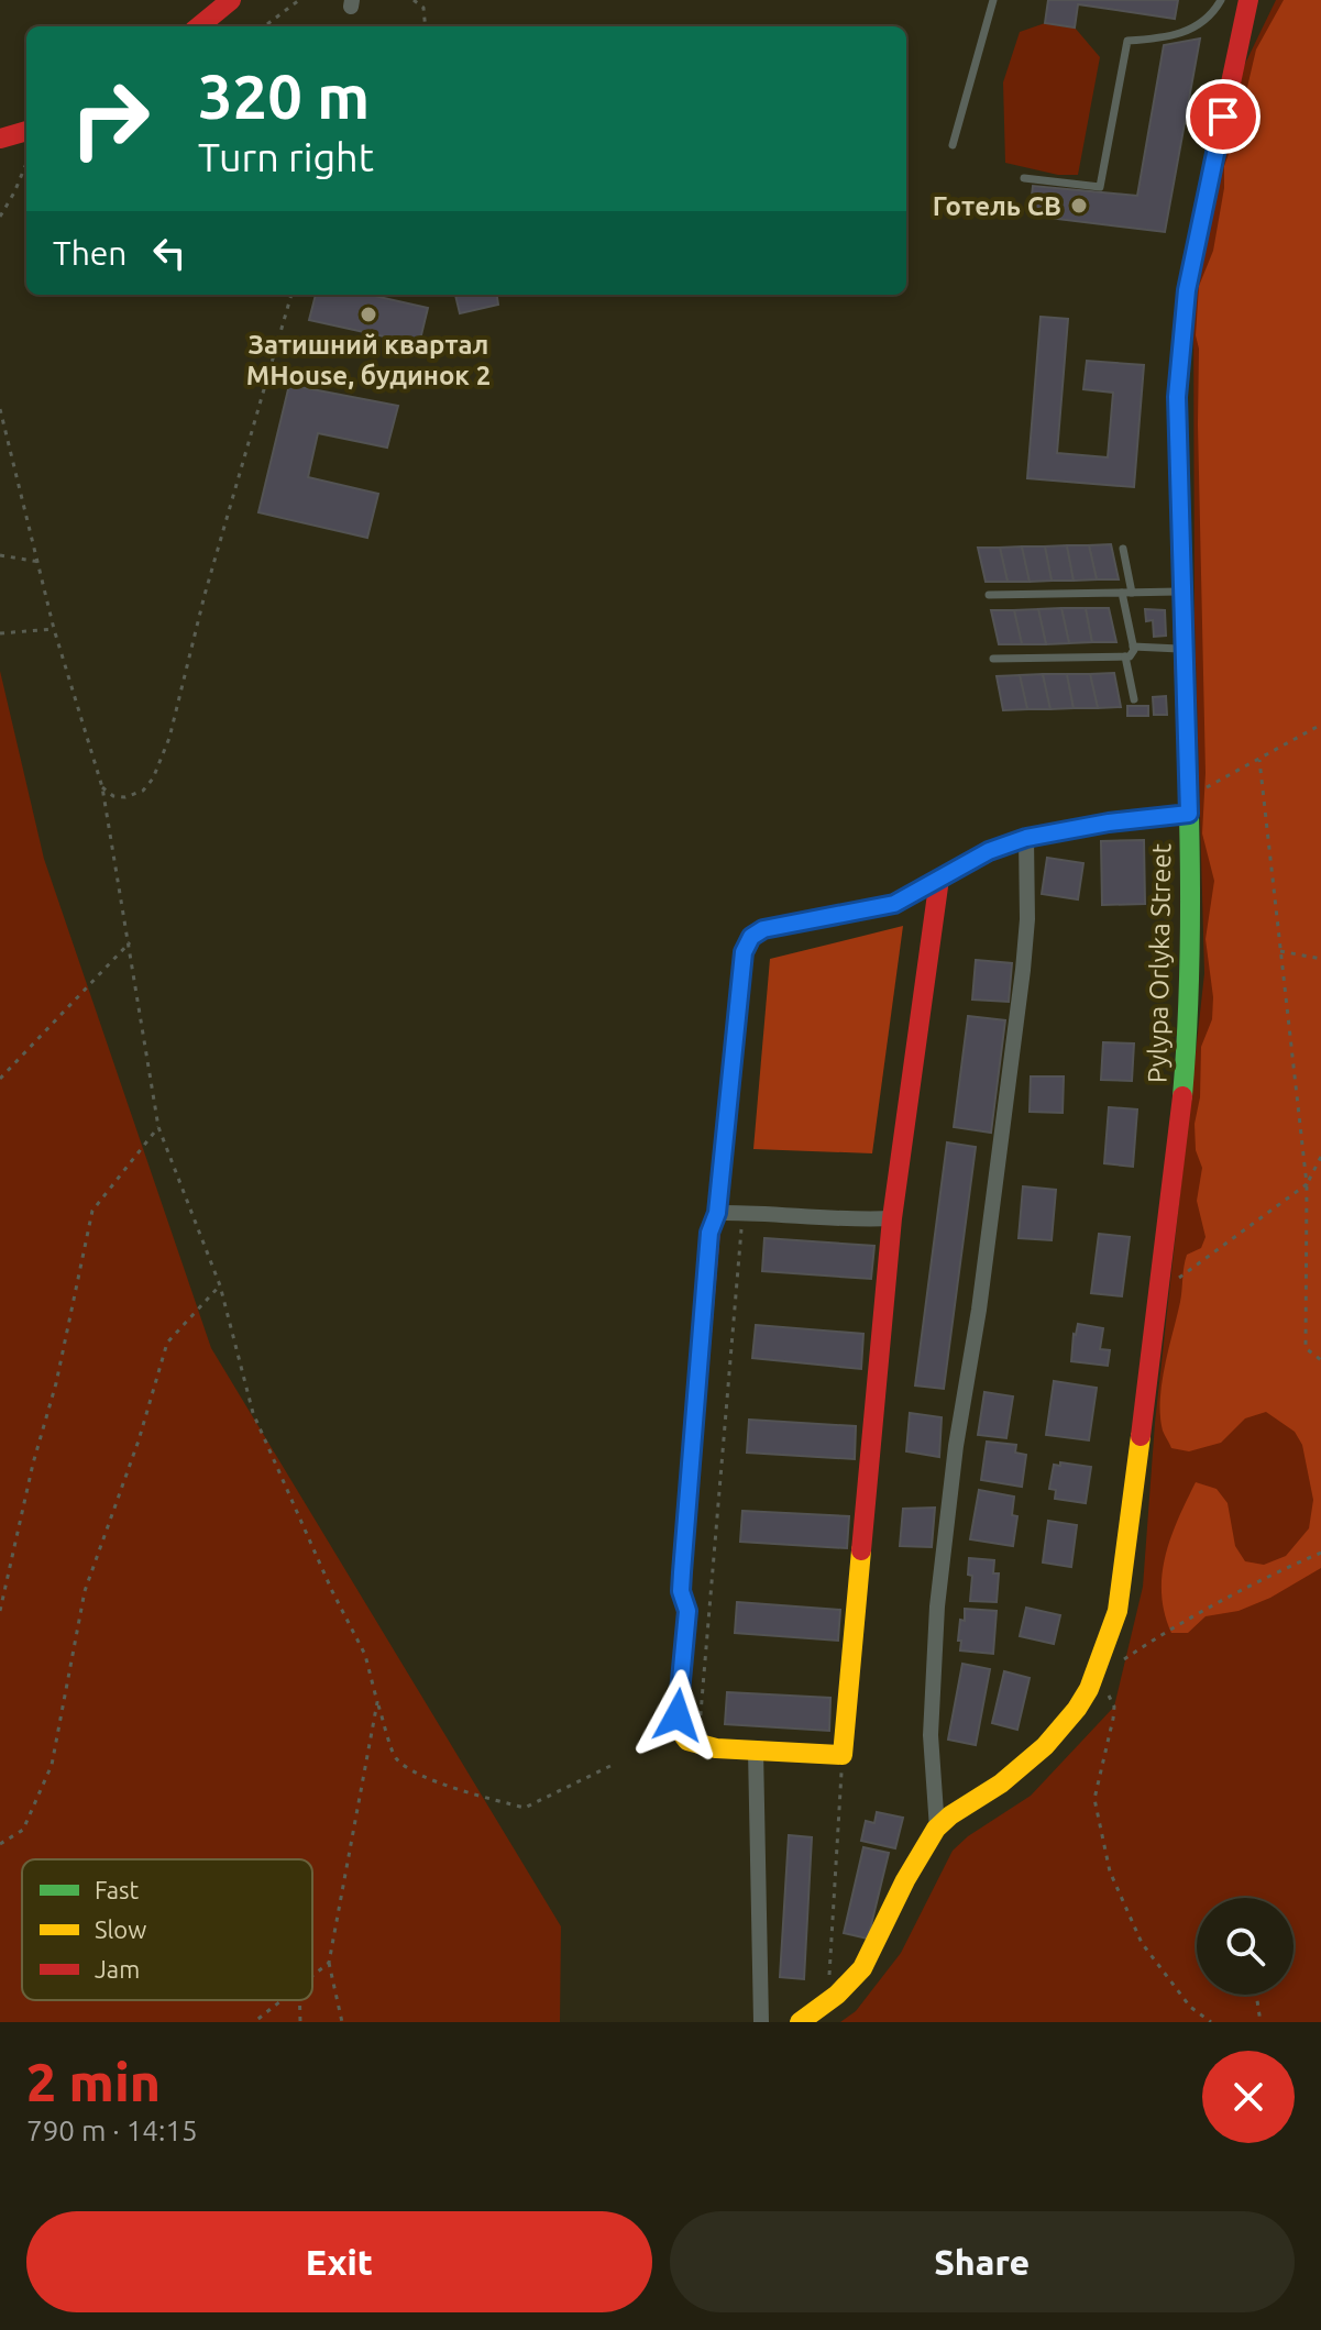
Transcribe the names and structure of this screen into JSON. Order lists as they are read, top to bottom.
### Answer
{
  "streets": {
    "street": ["Pylypa Orlyka Street"]
  },
  "places": ["Готель СВ", "Затишний квартал MHouse, будинок 2"],
  "legend": ["Fast", "Slow", "Jam"],
  "page": {
    "turn": ["320 m", "Turn right"],
    "then": "Then",
    "heading": ["2 min", "790 m · 14:15"],
    "buttons": ["Exit", "Share"]
  }
}
